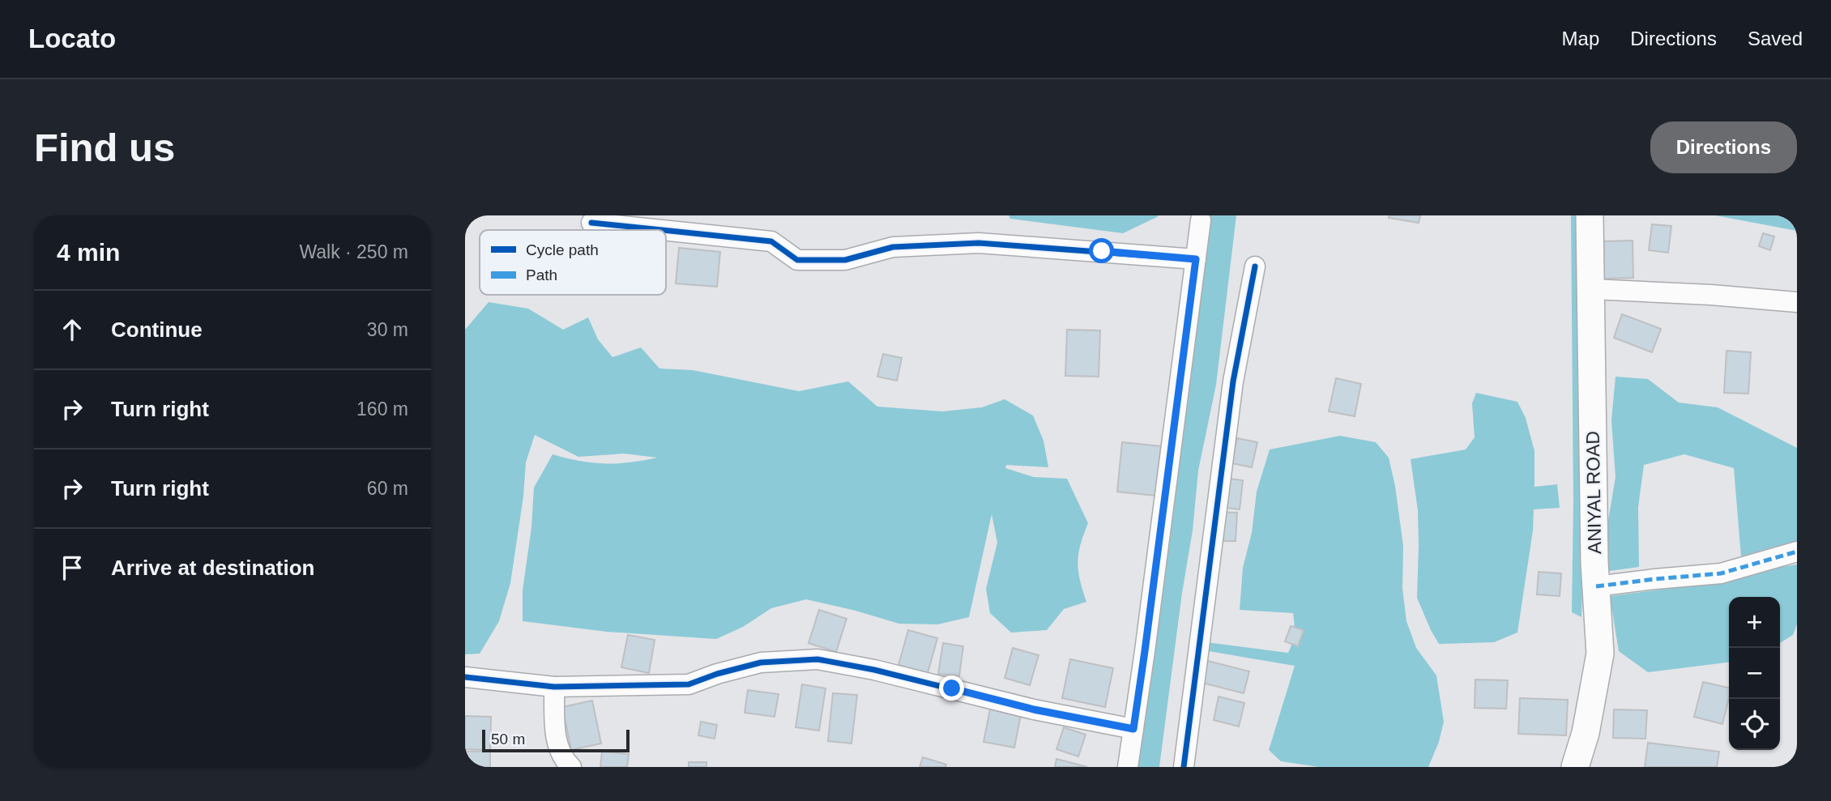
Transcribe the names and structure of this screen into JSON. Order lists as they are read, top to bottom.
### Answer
{
  "streets": {
    "main road": ["ANIYAL ROAD"]
  },
  "legend": ["Cycle path", "Path"],
  "scale_bar": "50 m",
  "page": {
    "header": "Locato",
    "nav": ["Map", "Directions", "Saved"],
    "buttons": "Directions",
    "title": "Find us",
    "heading": ["4 min", "Walk · 250 m"],
    "list": [
      ["Continue", "30 m"],
      ["Turn right", "160 m"],
      ["Turn right", "60 m"],
      "Arrive at destination"
    ],
    "map_buttons": ["+", "−"],
    "scale": "50 m"
  }
}
